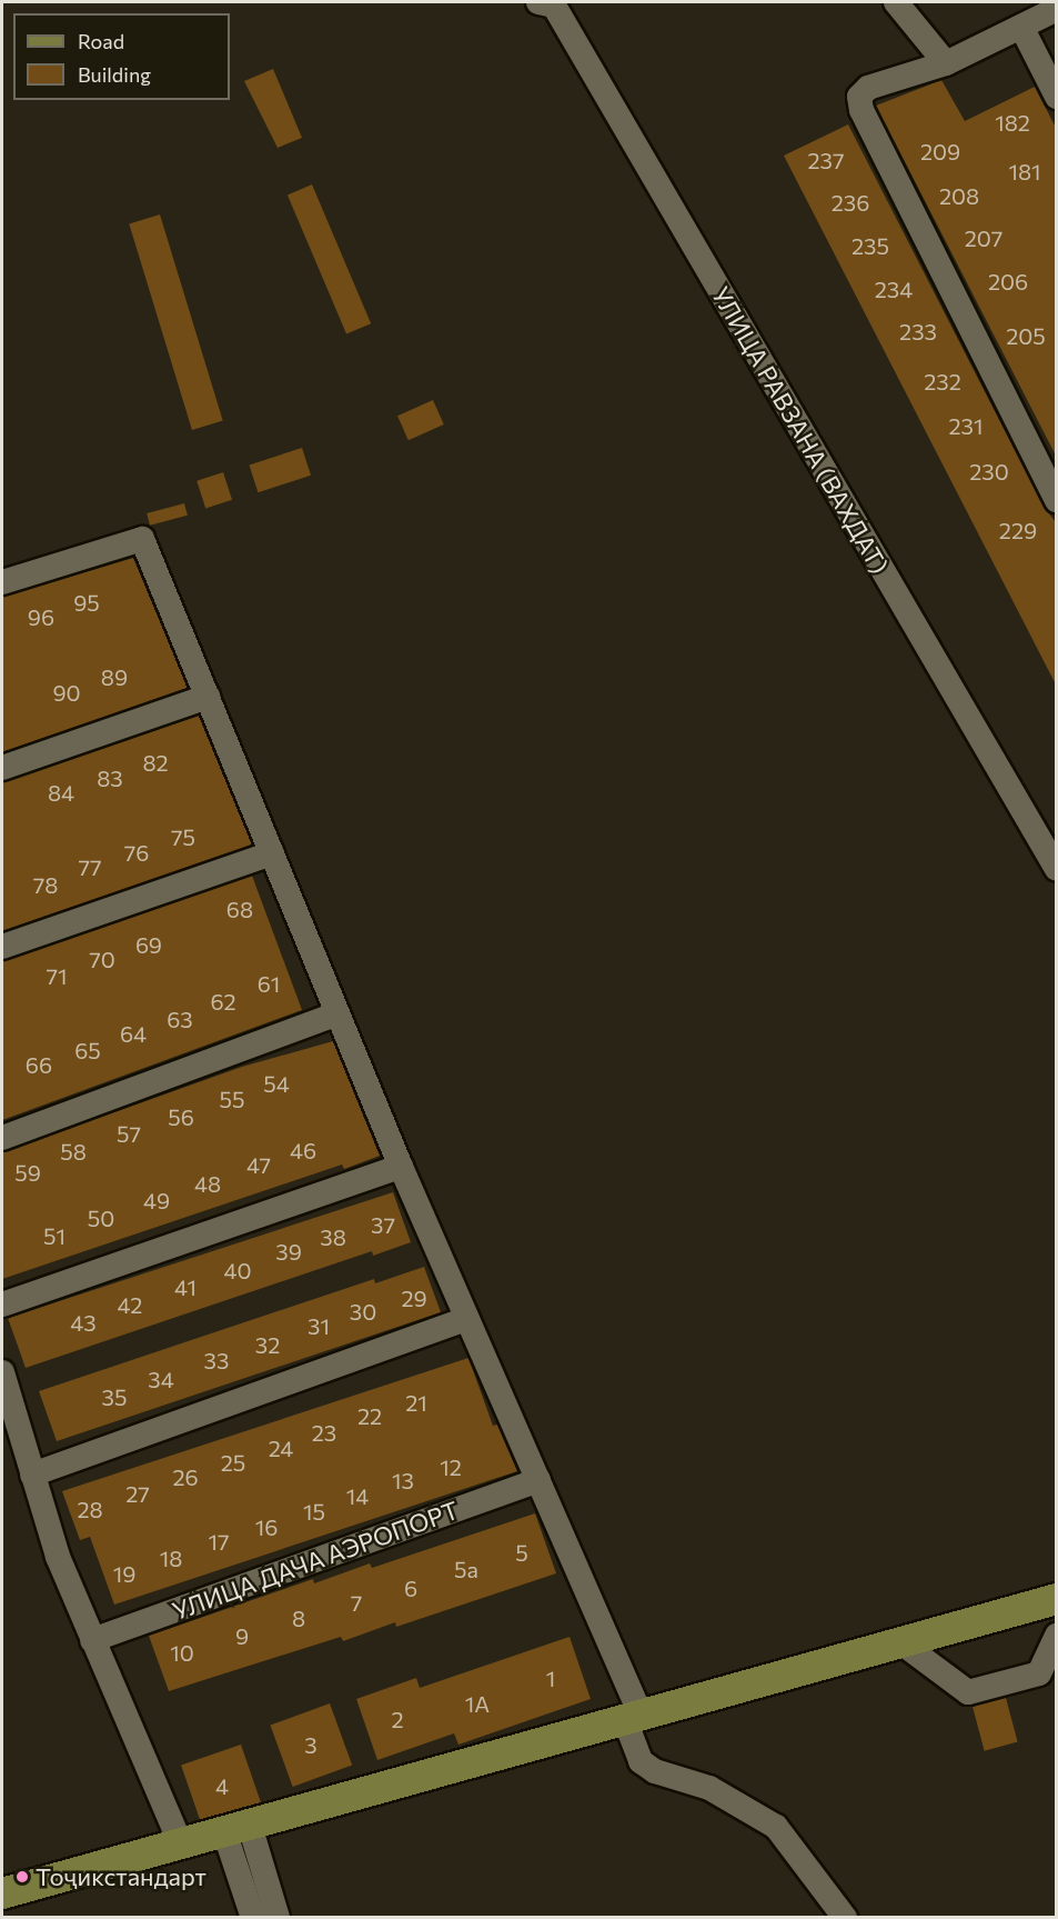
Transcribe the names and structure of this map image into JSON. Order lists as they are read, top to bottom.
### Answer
{
  "streets": {
    "street": ["УЛИЦА РАВЗАНА (ВАХДАТ)", "УЛИЦА ДАЧА АЭРОПОРТ"]
  },
  "places": ["Тоҷикстандарт"],
  "house_numbers": [
    "182",
    "209",
    "237",
    "181",
    "208",
    "236",
    "207",
    "235",
    "206",
    "234",
    "233",
    "205",
    "232",
    "231",
    "230",
    "229",
    "95",
    "96",
    "89",
    "90",
    "82",
    "83",
    "84",
    "75",
    "76",
    "77",
    "78",
    "68",
    "69",
    "70",
    "71",
    "61",
    "62",
    "63",
    "64",
    "65",
    "66",
    "54",
    "55",
    "56",
    "57",
    "46",
    "58",
    "47",
    "59",
    "48",
    "49",
    "50",
    "37",
    "51",
    "38",
    "39",
    "40",
    "41",
    "29",
    "42",
    "30",
    "43",
    "31",
    "32",
    "33",
    "34",
    "35",
    "21",
    "22",
    "23",
    "24",
    "25",
    "12",
    "26",
    "13",
    "27",
    "14",
    "28",
    "15",
    "16",
    "17",
    "5",
    "18",
    "5а",
    "19",
    "6",
    "7",
    "8",
    "9",
    "10",
    "1",
    "1А",
    "2",
    "3",
    "4"
  ],
  "legend": ["Road", "Building"]
}
